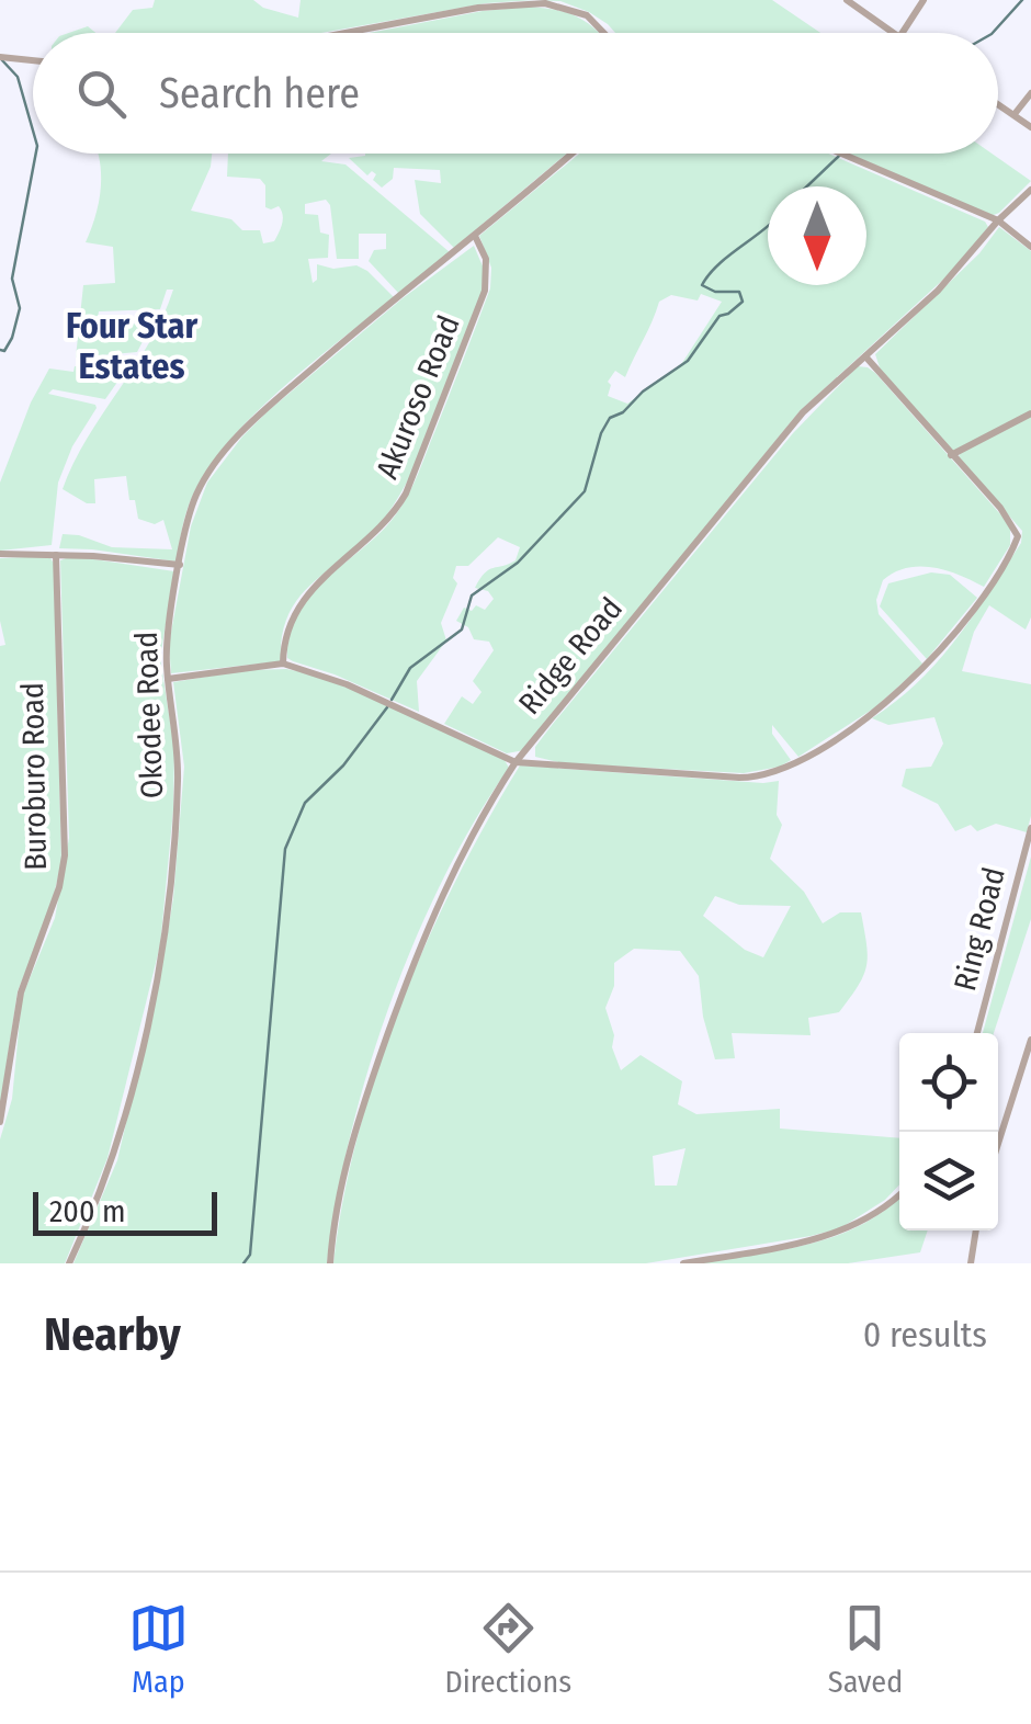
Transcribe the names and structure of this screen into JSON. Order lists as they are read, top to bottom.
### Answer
{
  "streets": {
    "street": [
      "Akuroso Road",
      "Ridge Road",
      "Okodee Road",
      "Buroburo Road",
      "Ring Road"
    ]
  },
  "crossings": [
    ["Akuroso Road", "Okodee Road"]
  ],
  "districts": ["Four Star Estates"],
  "scale_bar": "200 m",
  "north": "bottom",
  "page": {
    "search": "Search here",
    "scale": "200 m",
    "heading": ["Nearby", "0 results"],
    "nav": ["Map", "Directions", "Saved"]
  }
}
